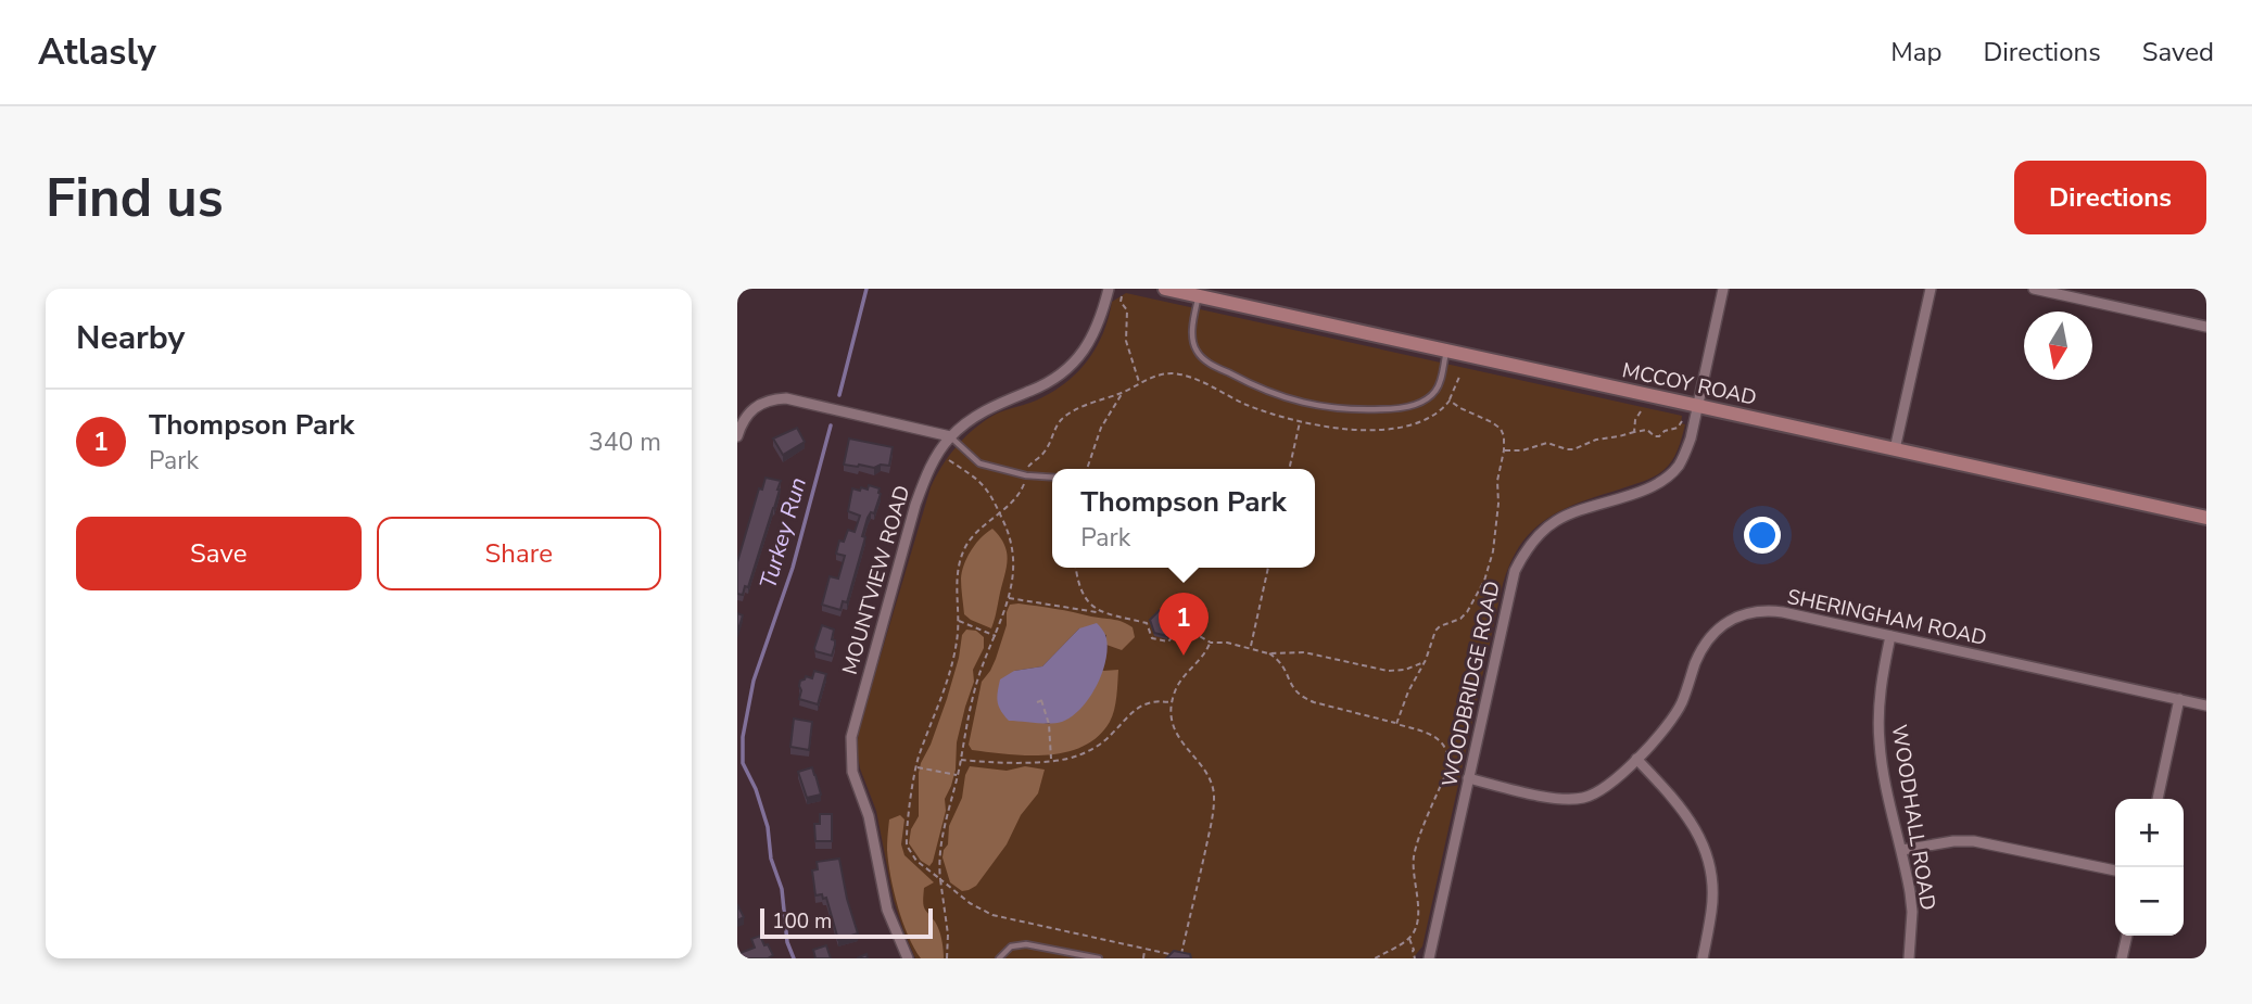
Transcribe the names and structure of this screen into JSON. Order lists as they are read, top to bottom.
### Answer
{
  "streets": {
    "main road": ["MCCOY ROAD"],
    "street": [
      "MOUNTVIEW ROAD",
      "SHERINGHAM ROAD",
      "WOODBRIDGE ROAD",
      "WOODHALL ROAD"
    ]
  },
  "crossings": [
    ["MCCOY ROAD", "WOODBRIDGE ROAD"],
    ["SHERINGHAM ROAD", "WOODBRIDGE ROAD"],
    ["SHERINGHAM ROAD", "WOODHALL ROAD"]
  ],
  "water": ["Turkey Run"],
  "scale_bar": "100 m",
  "north": "bottom",
  "page": {
    "header": "Atlasly",
    "nav": ["Map", "Directions", "Saved"],
    "buttons": [
      "Directions",
      ["Save", "Share"]
    ],
    "title": "Find us",
    "heading": "Nearby",
    "list": [
      {
        "mark": "1",
        "name": "Thompson Park",
        "note": "Park",
        "value": "340 m"
      }
    ],
    "popup": ["Thompson Park", "Park"],
    "pins": "1",
    "map_buttons": ["+", "−"],
    "scale": "100 m"
  }
}
